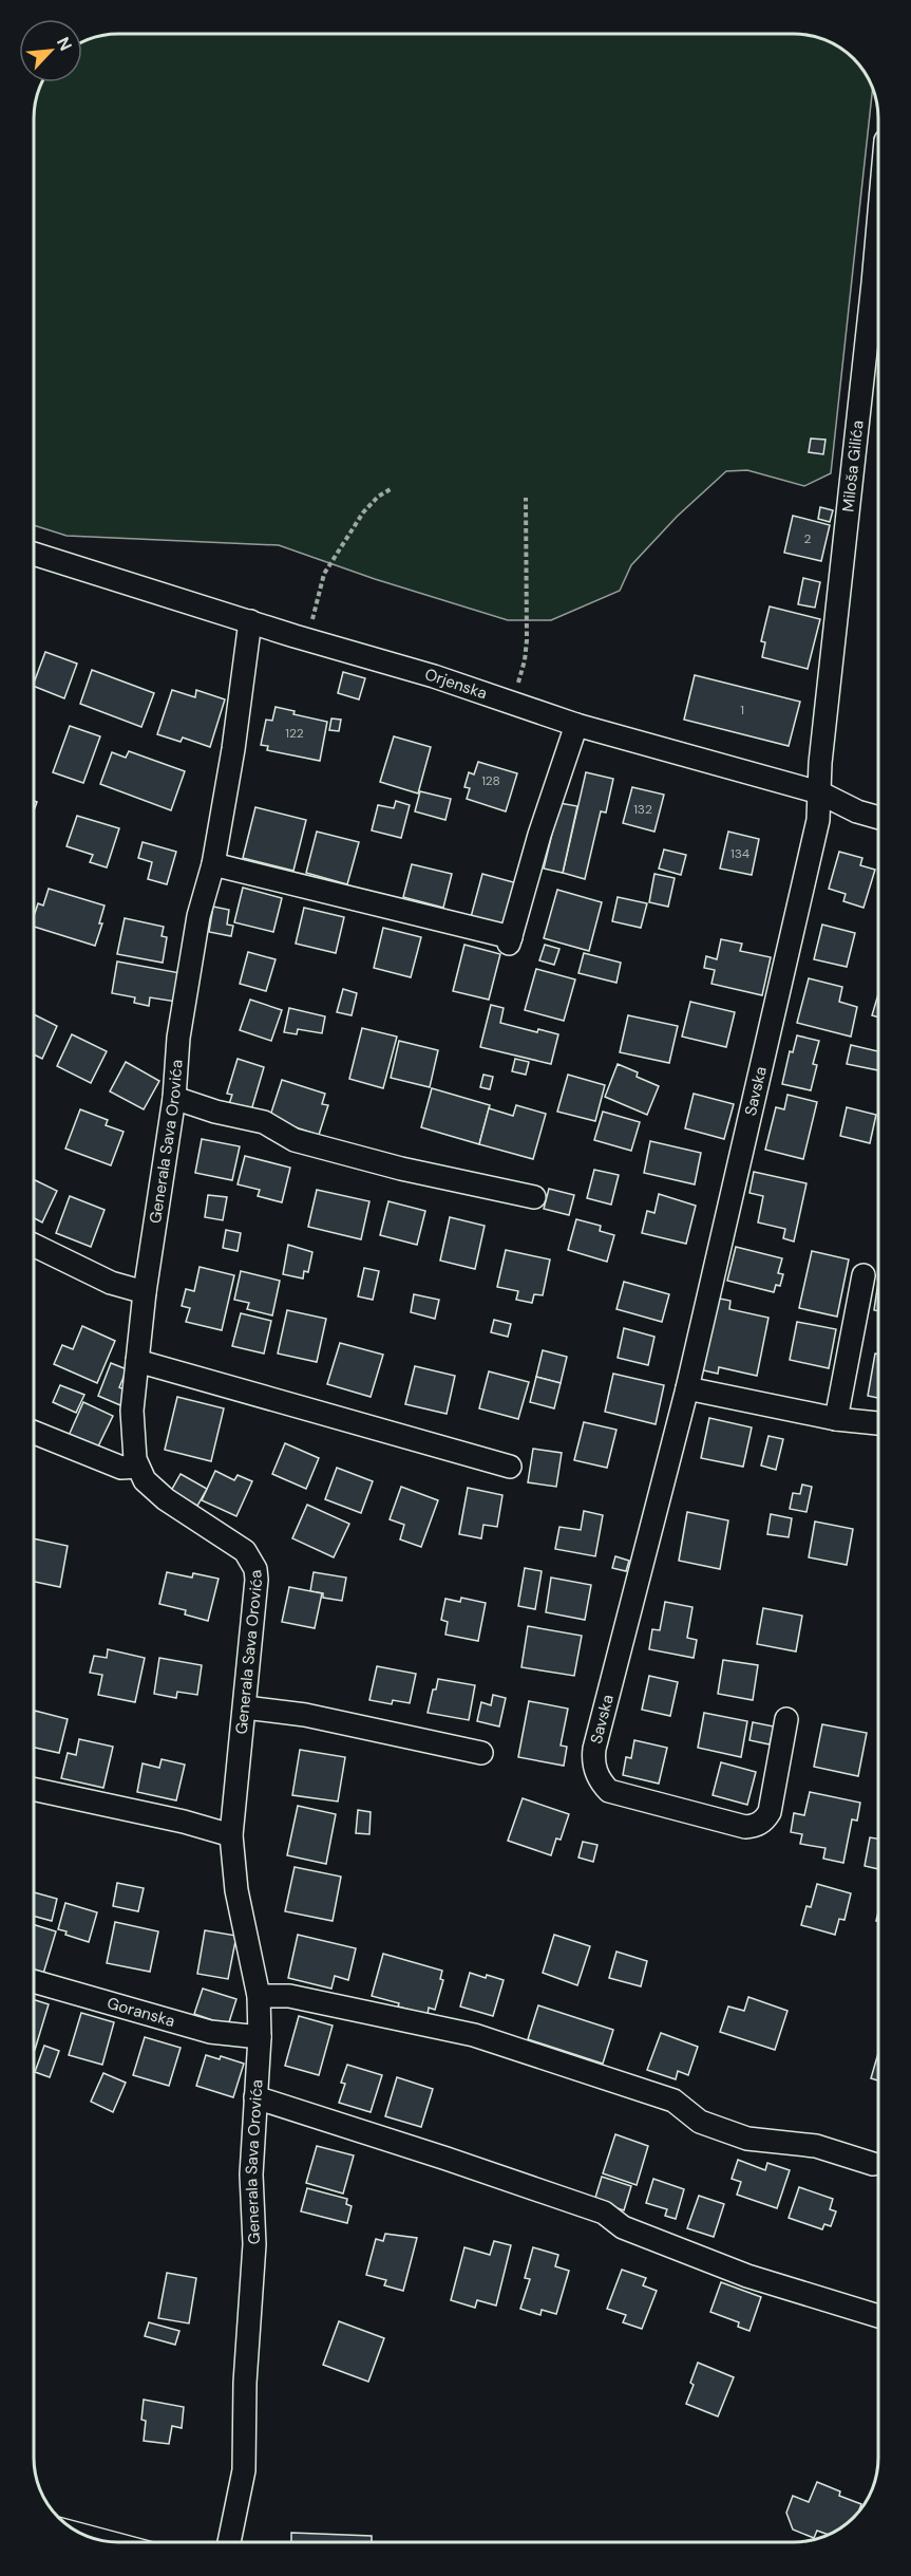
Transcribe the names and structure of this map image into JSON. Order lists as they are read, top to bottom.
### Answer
{
  "streets": {
    "street": [
      "Miloša Gilića",
      "Orjenska",
      "Savska",
      "Generala Sava Orovića",
      "Goranska"
    ]
  },
  "crossings": [
    ["Miloša Gilića", "Orjenska"],
    ["Miloša Gilića", "Savska"],
    ["Orjenska", "Savska"],
    ["Orjenska", "Generala Sava Orovića"],
    ["Generala Sava Orovića", "Goranska"]
  ],
  "house_numbers": [
    "2",
    "1",
    "122",
    "128",
    "132",
    "134"
  ],
  "north": "top right"
}
